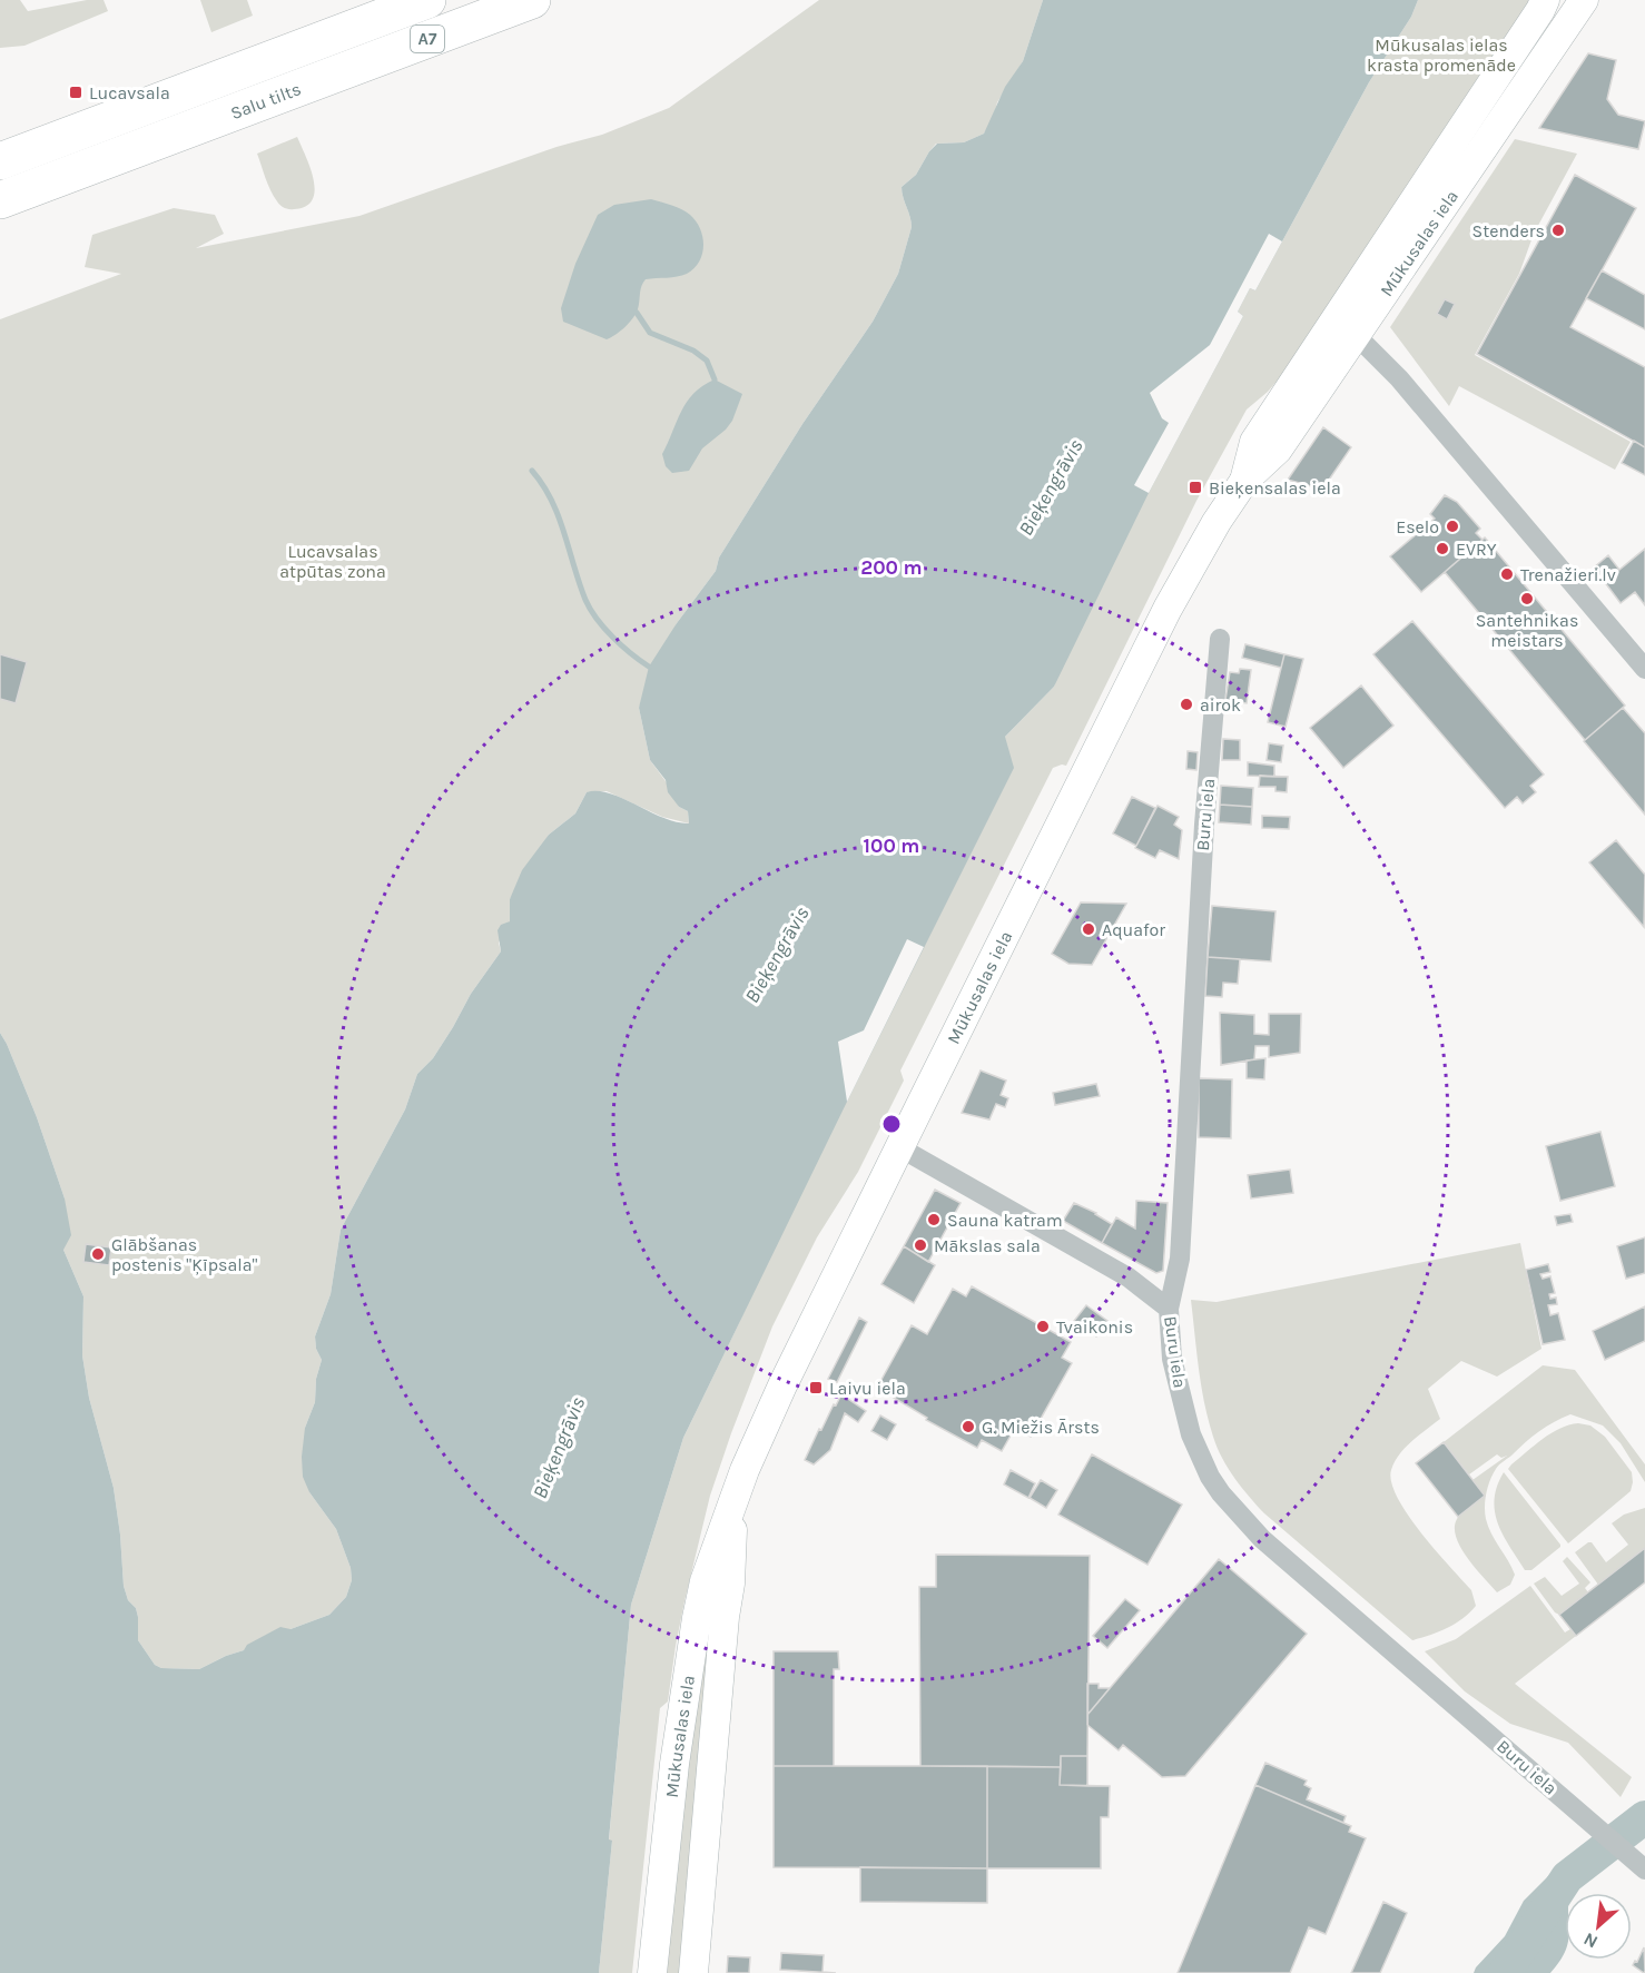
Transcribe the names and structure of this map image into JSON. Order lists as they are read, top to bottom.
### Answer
{
  "streets": {
    "highway": ["A7", "Salu tilts"],
    "main road": ["Mūkusalas iela"],
    "street": ["Buru iela"]
  },
  "water": ["Bieķengrāvis"],
  "parks": ["Mūkusalas ielas krasta promenāde", "Lucavsalas atpūtas zona"],
  "places": {
    "transit": ["Lucavsala", "Bieķensalas iela", "Laivu iela"],
    "other": [
      "Stenders",
      "Eselo",
      "EVRY",
      "Trenažieri.lv",
      "Santehnikas meistars",
      "airok",
      "Aquafor",
      "Sauna katram",
      "Mākslas sala",
      "Glābšanas postenis \"Ķīpsala\"",
      "Tvaikonis",
      "G. Miežis Ārsts"
    ]
  },
  "north": "bottom left",
  "rings": ["200 m", "100 m"]
}
